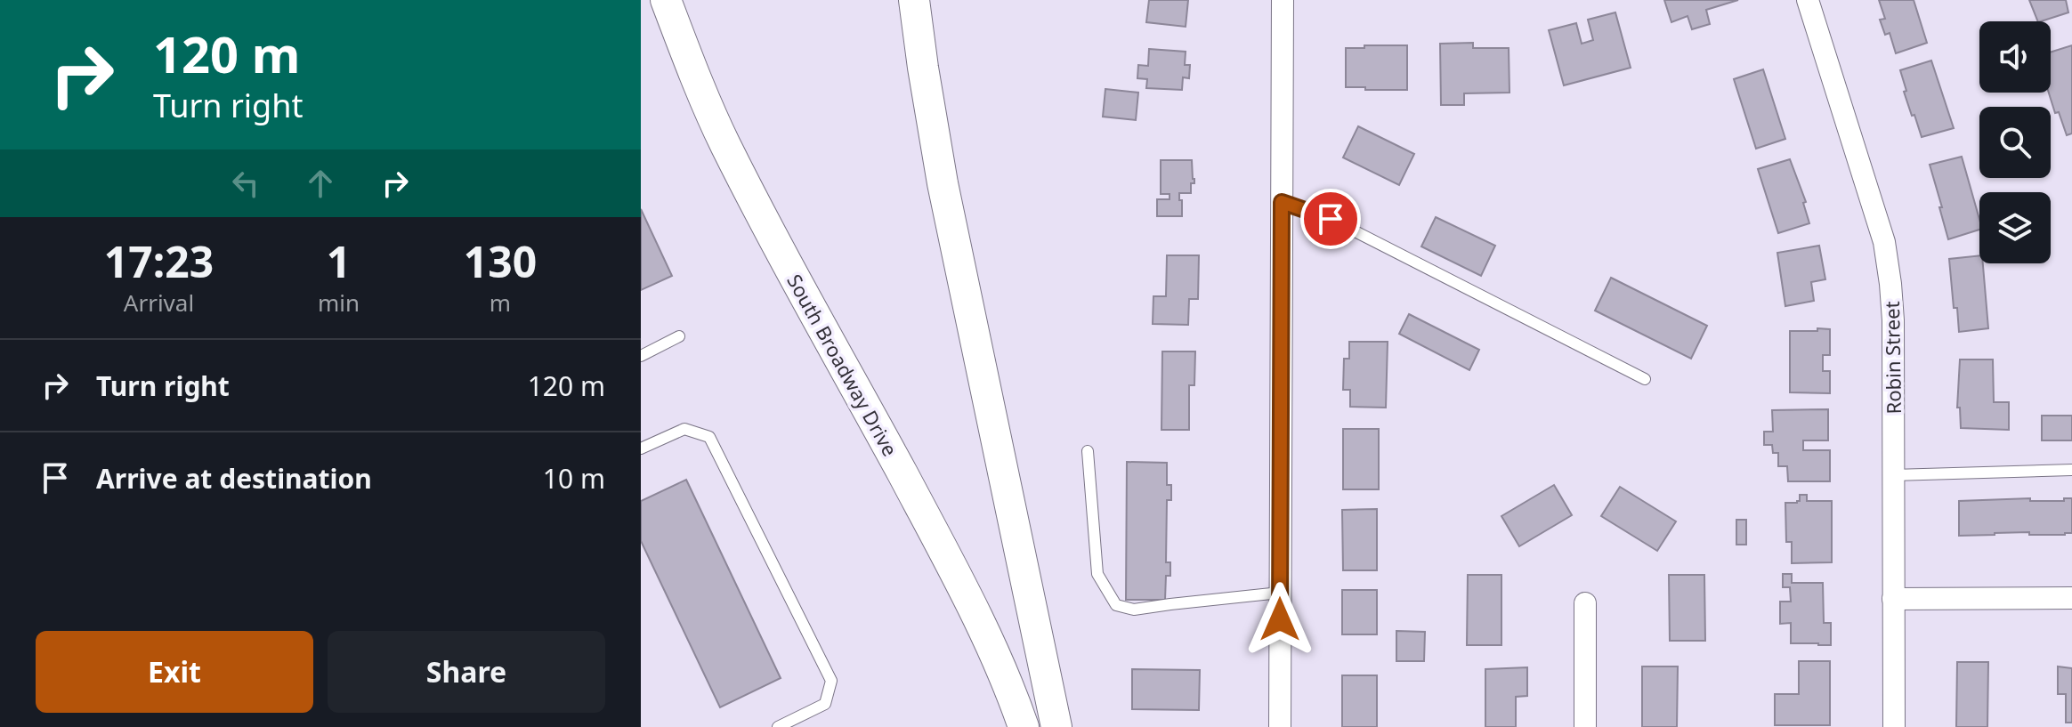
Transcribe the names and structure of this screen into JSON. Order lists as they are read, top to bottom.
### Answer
{
  "streets": {
    "main road": ["South Broadway Drive"],
    "street": ["Robin Street"]
  },
  "page": {
    "turn": ["120 m", "Turn right"],
    "eta": [
      "17:23",
      "Arrival",
      "1",
      "min",
      "130",
      "m"
    ],
    "list": [
      {
        "name": "Turn right",
        "value": "120 m"
      },
      {
        "name": "Arrive at destination",
        "value": "10 m"
      }
    ],
    "buttons": ["Exit", "Share"]
  }
}
